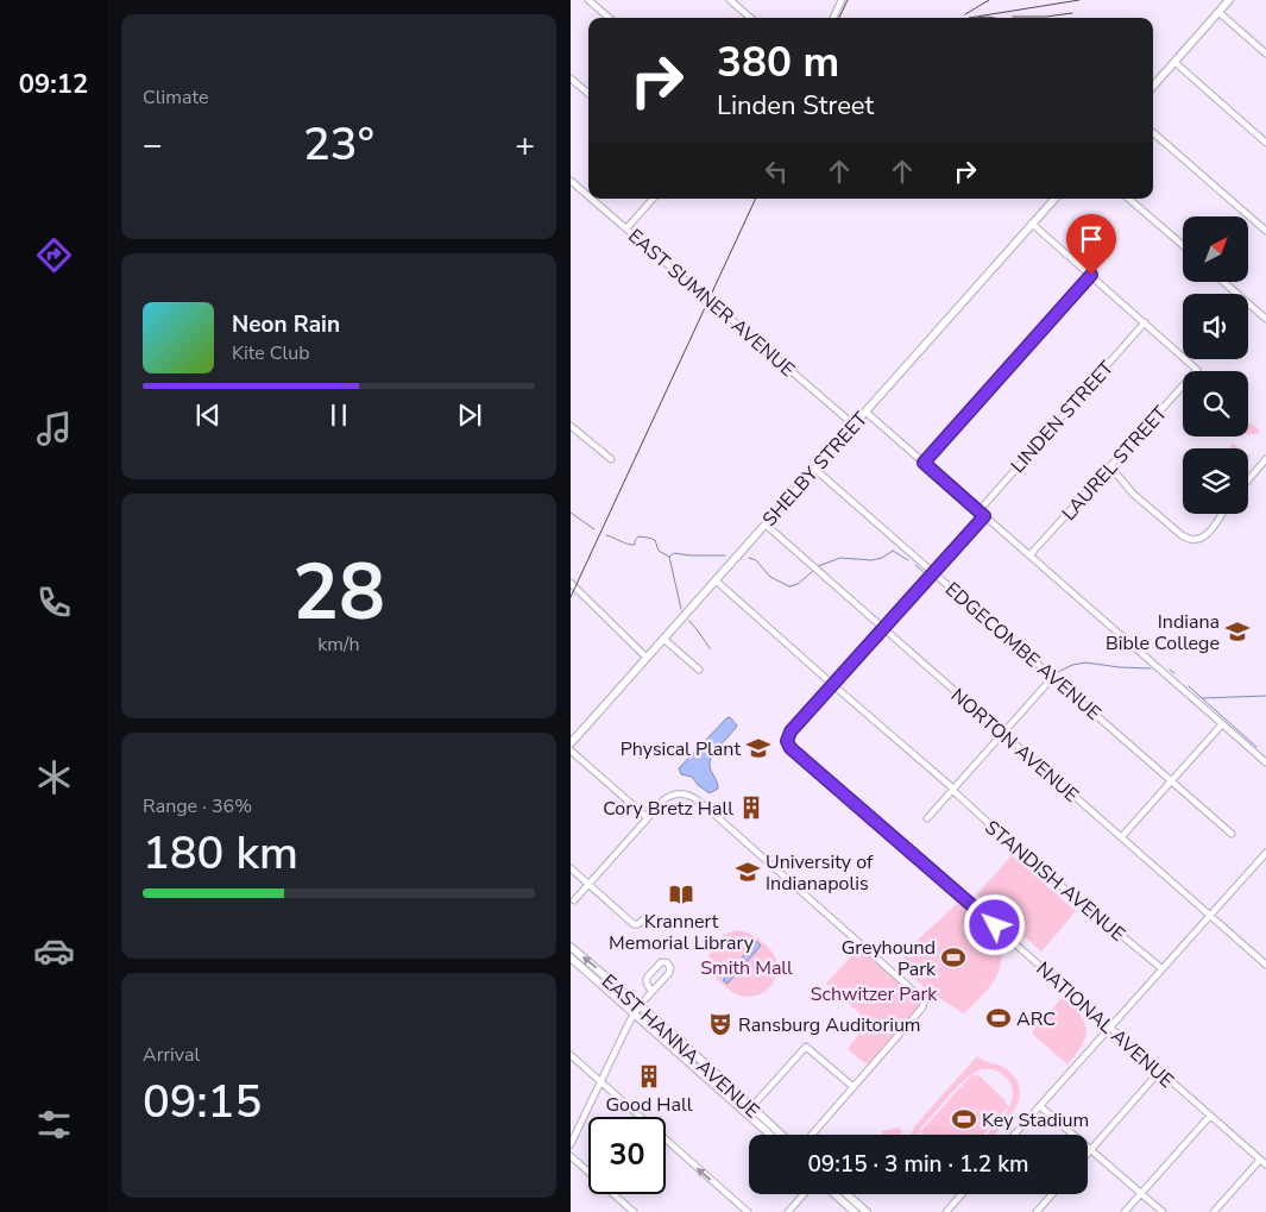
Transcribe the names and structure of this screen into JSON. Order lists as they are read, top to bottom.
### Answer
{
  "streets": {
    "main road": ["SHELBY STREET", "EAST HANNA AVENUE"],
    "street": [
      "EAST SUMNER AVENUE",
      "LINDEN STREET",
      "LAUREL STREET",
      "EDGECOMBE AVENUE",
      "NORTON AVENUE",
      "STANDISH AVENUE",
      "NATIONAL AVENUE"
    ]
  },
  "crossings": [
    ["EAST SUMNER AVENUE", "SHELBY STREET"],
    ["LINDEN STREET", "LAUREL STREET"],
    ["SHELBY STREET", "EDGECOMBE AVENUE"],
    ["SHELBY STREET", "NORTON AVENUE"],
    ["SHELBY STREET", "STANDISH AVENUE"],
    ["STANDISH AVENUE", "NATIONAL AVENUE"]
  ],
  "parks": ["Smith Mall", "Schwitzer Park"],
  "places": {
    "school or university": ["Indiana Bible College", "Physical Plant", "University of Indianapolis"],
    "building": ["Cory Bretz Hall", "Good Hall"],
    "library": ["Krannert Memorial Library"],
    "sports": ["Greyhound Park", "ARC", "Key Stadium"],
    "theatre": ["Ransburg Auditorium"]
  },
  "north": "top right",
  "page": {
    "tabs": "09:12",
    "tile": [
      "Climate",
      ["28", "km/h"],
      ["Range · 36%", "180 km"],
      ["Arrival", "09:15"]
    ],
    "turn": ["380 m", "Linden Street"],
    "heat": ["−", "23°", "+"],
    "song": ["Neon Rain", "Kite Club"],
    "limit": "30",
    "trip": "09:15 · 3 min · 1.2 km"
  }
}
